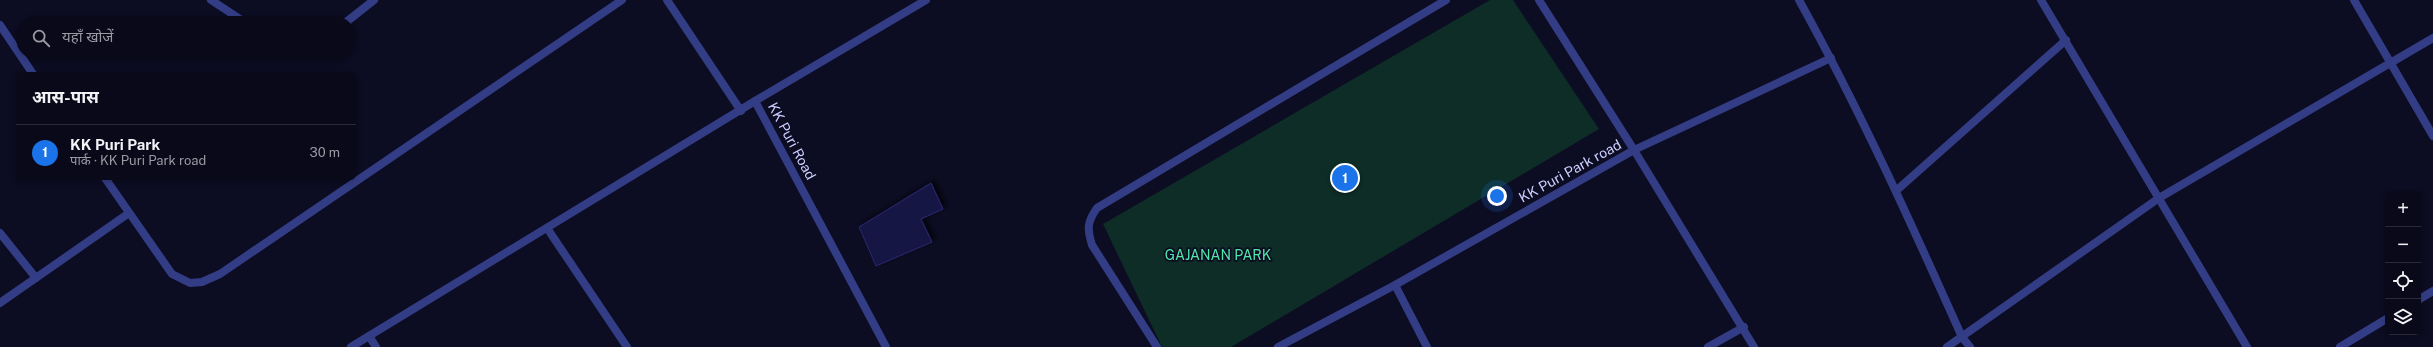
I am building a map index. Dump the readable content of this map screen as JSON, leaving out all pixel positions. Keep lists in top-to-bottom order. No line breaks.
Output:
{"streets":{"street":["KK Puri Road","KK Puri Park road"]},"parks":["GAJANAN PARK"],"page":{"search":"यहाँ खोजें","heading":"आस-पास","list":[{"mark":"1","name":"KK Puri Park","note":"पार्क · KK Puri Park road","value":"30 m"}],"pins":"1","map_buttons":["+","−"]}}
